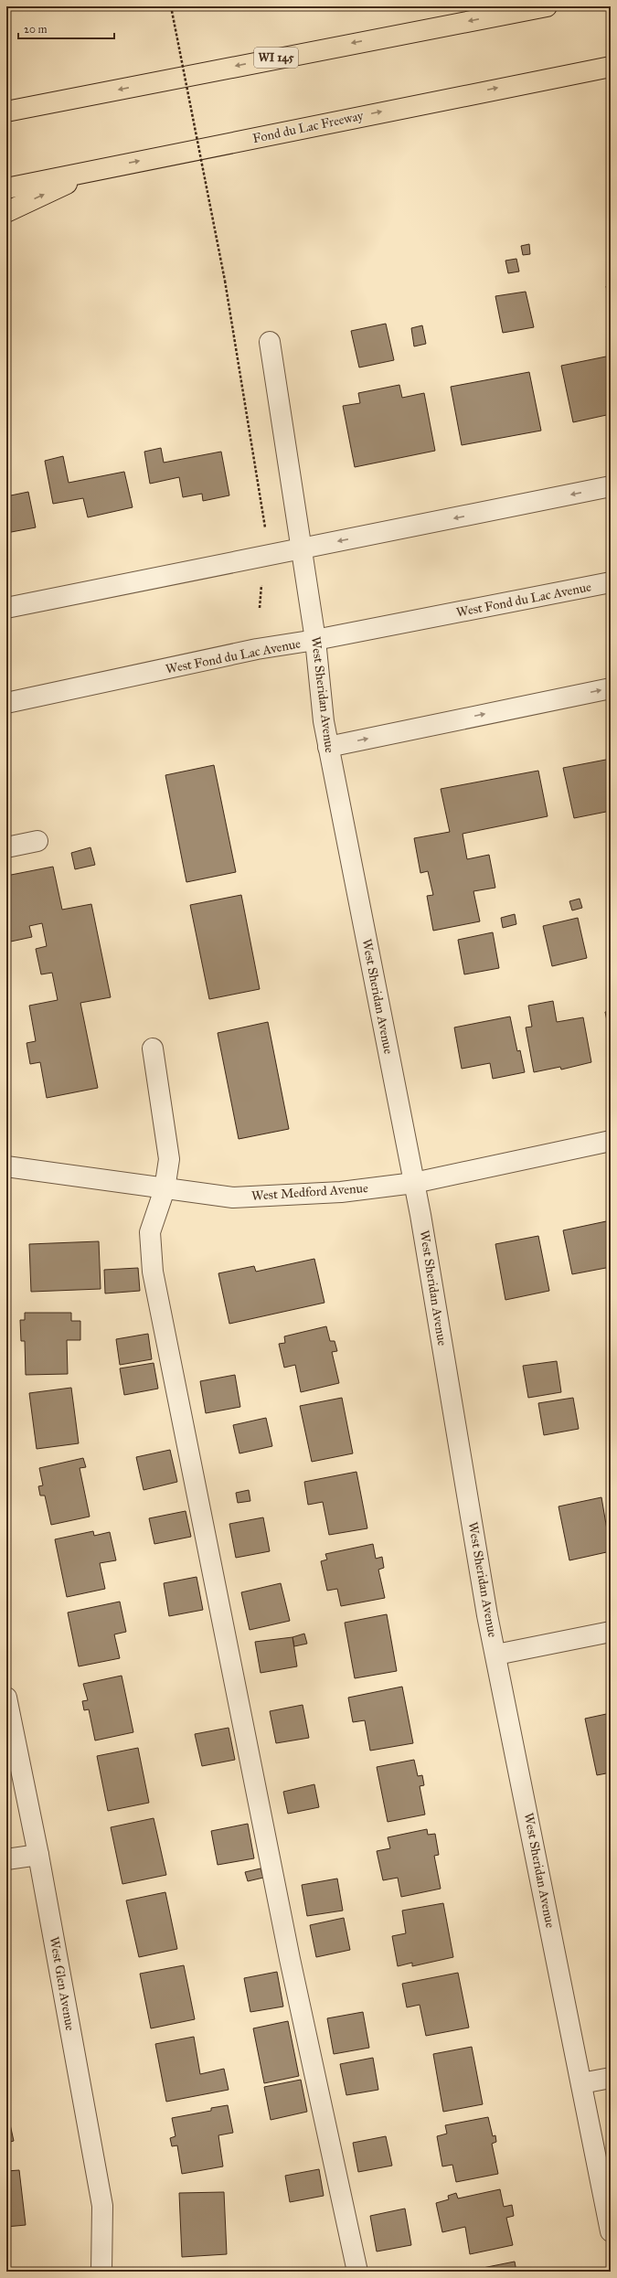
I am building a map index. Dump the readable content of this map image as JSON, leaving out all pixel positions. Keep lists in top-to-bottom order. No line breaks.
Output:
{"streets":{"highway":["WI 145","Fond du Lac Freeway"],"street":["West Fond du Lac Avenue","West Sheridan Avenue","West Medford Avenue","West Glen Avenue"]},"crossings":[["West Fond du Lac Avenue","West Sheridan Avenue"],["West Sheridan Avenue","West Medford Avenue"]],"scale_bar":"20 m"}
